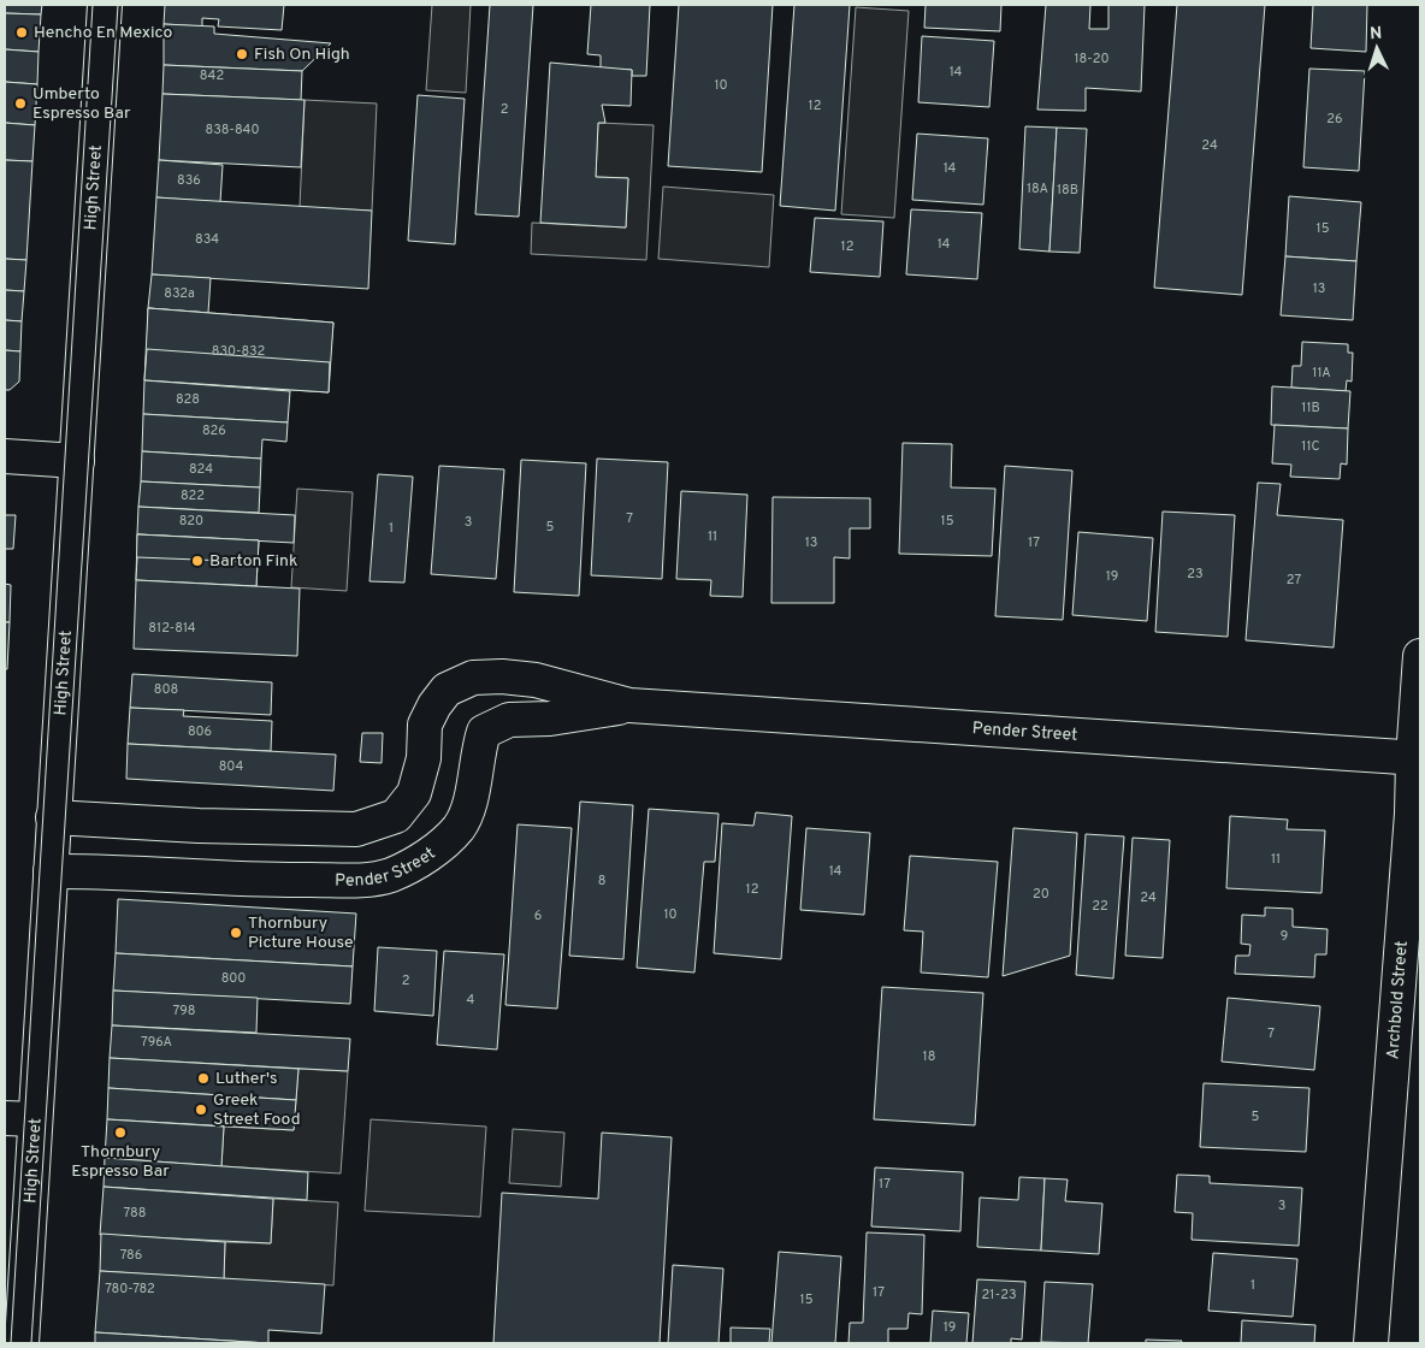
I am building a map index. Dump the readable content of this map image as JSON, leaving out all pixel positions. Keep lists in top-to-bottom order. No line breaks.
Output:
{"streets":{"street":["High Street","Pender Street","Archbold Street"]},"crossings":[["High Street","Pender Street"],["Pender Street","Archbold Street"]],"places":["Hencho En Mexico","Fish On High","Umberto Espresso Bar","Barton Fink","Thornbury Picture House","Luther's","Greek Street Food","Thornbury Espresso Bar"],"house_numbers":["18-20","14","842","10","12","2","26","838-840","24","14","836","18A","18B","15","834","14","12","13","832a","830-832","11A","828","11B","826","11C","824","822","7","820","15","3","5","1","11","13","17","23","19","27","812-814","808","806","804","11","14","8","12","20","24","22","10","6","9","800","2","4","798","7","796A","18","5","17","3","788","786","1","780-782","17","21-23","15","19"],"north":"top"}
